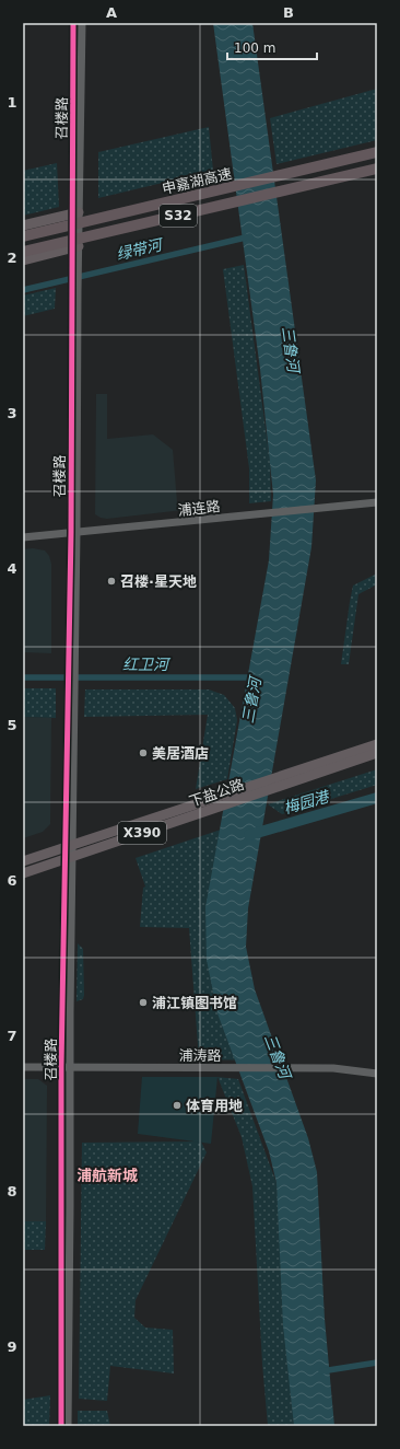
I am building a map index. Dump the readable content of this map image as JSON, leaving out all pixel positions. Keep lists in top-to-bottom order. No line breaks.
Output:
{"streets":{"highway":["申嘉湖高速","S32"],"main road":["下盐公路","X390"],"street":["召楼路","浦连路","浦涛路"]},"crossings":[["召楼路","浦连路"],["召楼路","下盐公路"],["召楼路","浦涛路"]],"districts":["浦航新城"],"water":["绿带河","三鲁河","红卫河","梅园港"],"places":["召楼·星天地","美居酒店","浦江镇图书馆","体育用地"],"scale_bar":"100 m","grid":{"columns":["A","B"],"rows":["1","2","3","4","5","6","7","8","9"]}}
